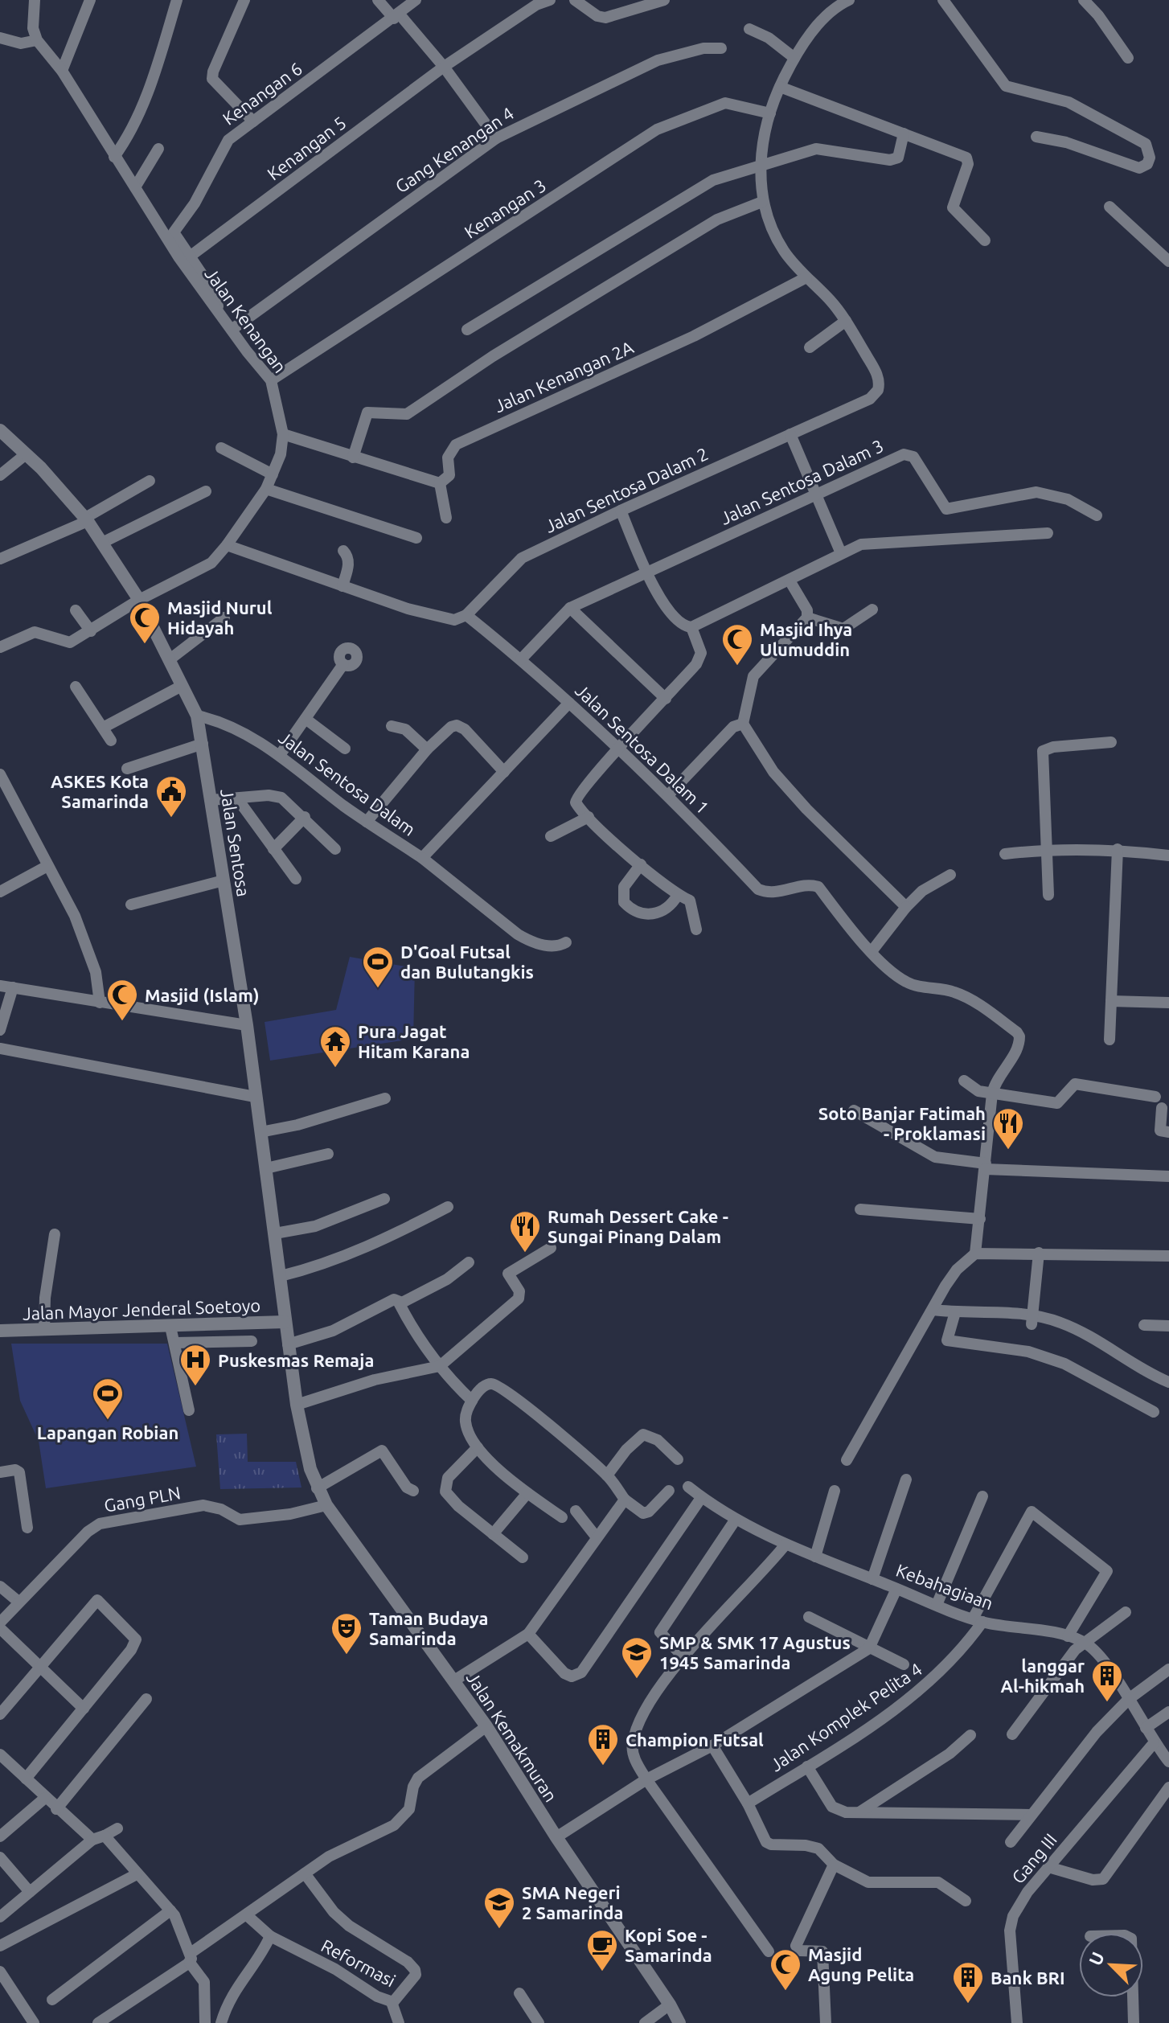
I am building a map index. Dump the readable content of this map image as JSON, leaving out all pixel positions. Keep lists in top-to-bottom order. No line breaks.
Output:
{"streets":{"street":["Kenangan 6","Kenangan 5","Gang Kenangan 4","Kenangan 3","Jalan Kenangan","Jalan Kenangan 2A","Jalan Sentosa Dalam 3","Jalan Sentosa Dalam 2","Jalan Sentosa Dalam 1","Jalan Sentosa Dalam","Jalan Sentosa","Jalan Mayor Jenderal Soetoyo","Gang PLN","Kebahagiaan","Jalan Komplek Pelita 4","Jalan Kemakmuran","Gang III","Reformasi"]},"crossings":[["Kenangan 6","Kenangan 5"],["Kenangan 6","Jalan Kenangan"],["Gang Kenangan 4","Jalan Kenangan"],["Kenangan 3","Jalan Kenangan"],["Jalan Kenangan","Jalan Sentosa"],["Jalan Sentosa Dalam 3","Jalan Sentosa Dalam 1"],["Jalan Sentosa Dalam 2","Jalan Sentosa Dalam 1"],["Jalan Sentosa Dalam 1","Jalan Sentosa Dalam"],["Jalan Sentosa Dalam","Jalan Sentosa"],["Jalan Sentosa","Jalan Mayor Jenderal Soetoyo"],["Jalan Sentosa","Jalan Kemakmuran"],["Jalan Mayor Jenderal Soetoyo","Jalan Kemakmuran"],["Gang PLN","Jalan Kemakmuran"],["Kebahagiaan","Jalan Komplek Pelita 4"]],"places":{"mosque":["Masjid Nurul Hidayah","Masjid Ihya Ulumuddin","Masjid (Islam)","Masjid Agung Pelita"],"public building":["ASKES Kota Samarinda"],"sports":["D'Goal Futsal dan Bulutangkis","Lapangan Robian"],"temple":["Pura Jagat Hitam Karana"],"restaurant":["Soto Banjar Fatimah - Proklamasi","Rumah Dessert Cake - Sungai Pinang Dalam"],"hospital":["Puskesmas Remaja"],"theatre":["Taman Budaya Samarinda"],"school or university":["SMP & SMK 17 Agustus 1945 Samarinda","SMA Negeri 2 Samarinda"],"building":["langgar Al-hikmah","Champion Futsal","Bank BRI"],"cafe":["Kopi Soe - Samarinda"]},"north":"top left"}
